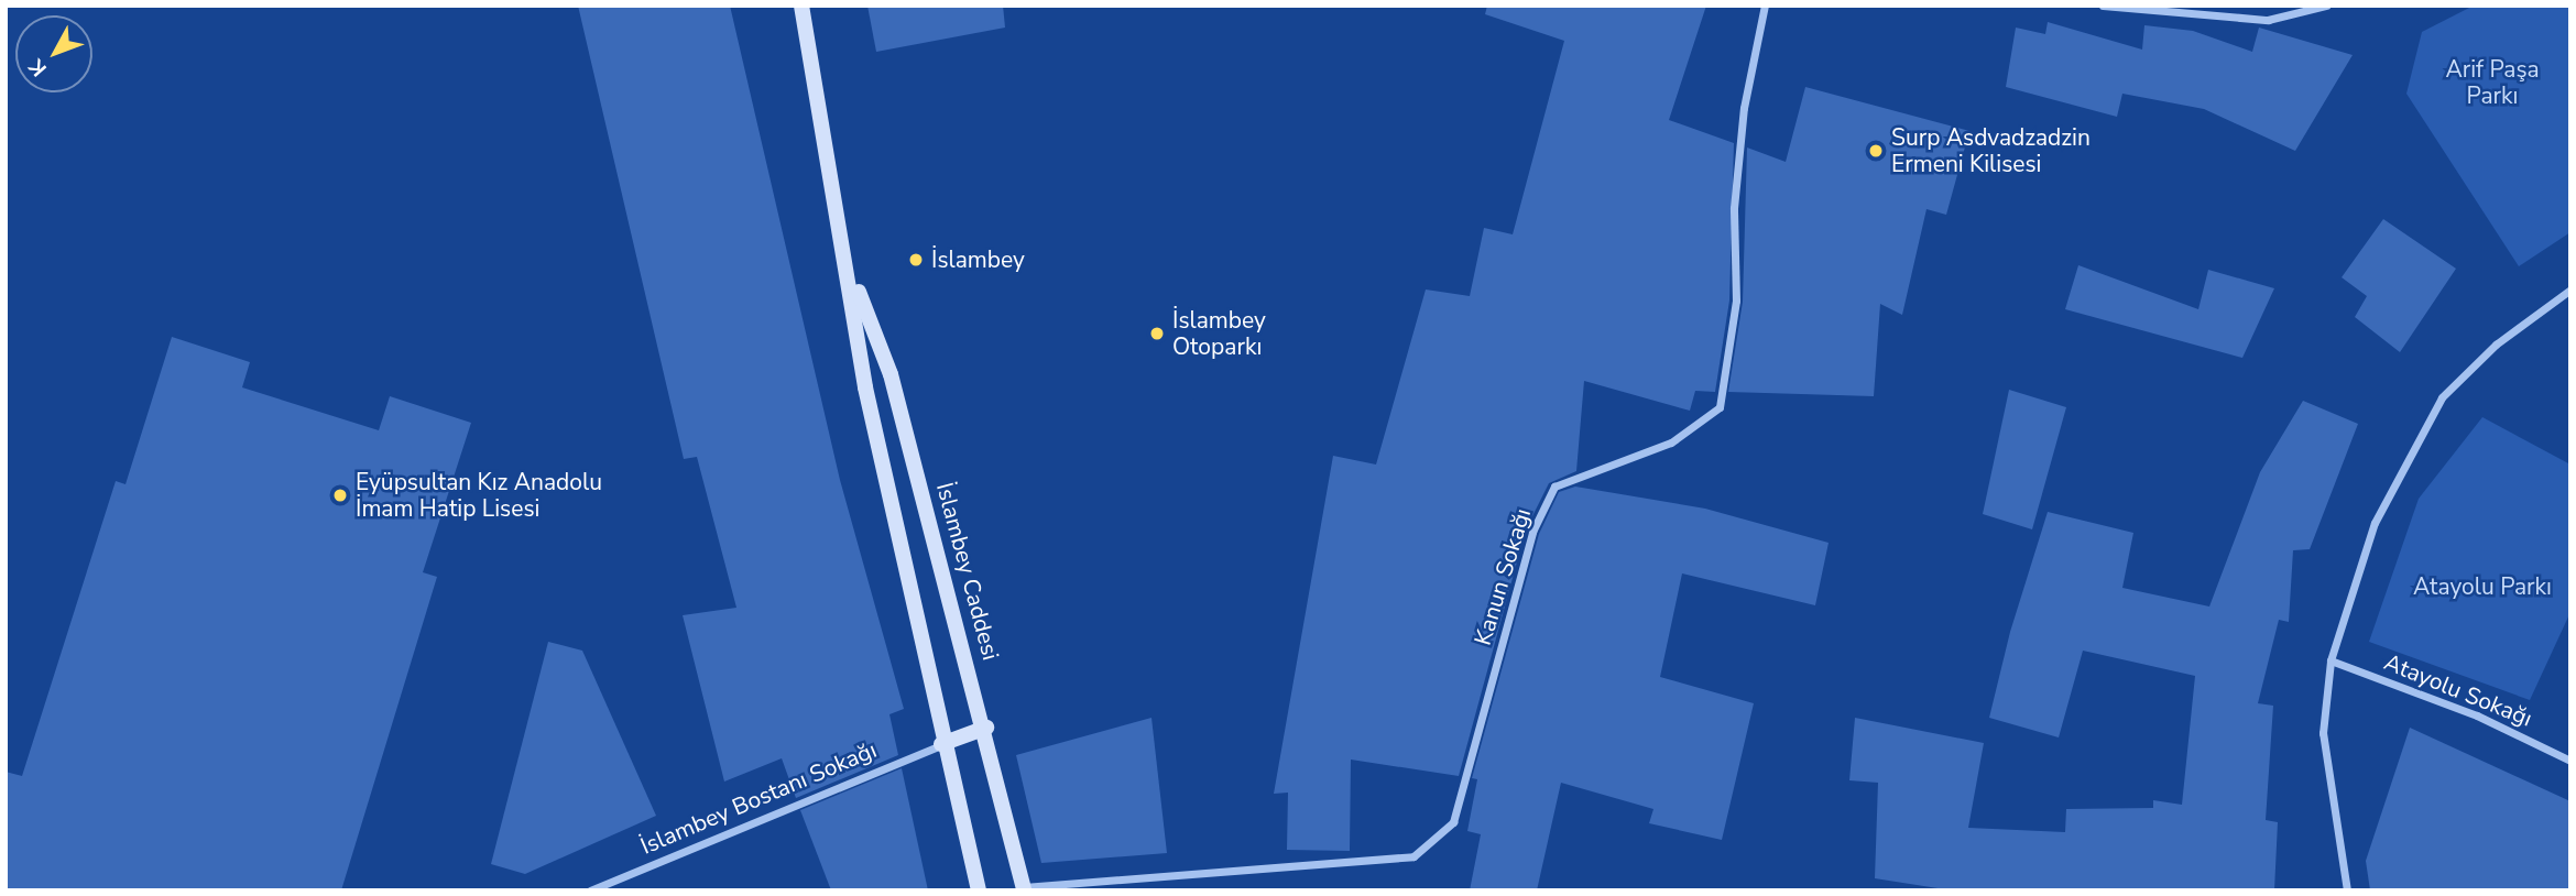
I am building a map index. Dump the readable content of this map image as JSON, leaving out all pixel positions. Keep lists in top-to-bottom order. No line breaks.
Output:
{"streets":{"main road":["İslambey Caddesi"],"street":["Kanun Sokağı","Atayolu Sokağı","İslambey Bostanı Sokağı"]},"crossings":[["İslambey Caddesi","Kanun Sokağı"],["İslambey Caddesi","İslambey Bostanı Sokağı"]],"parks":["Arif Paşa Parkı","Atayolu Parkı"],"places":["Surp Asdvadzadzin Ermeni Kilisesi","İslambey","İslambey Otoparkı","Eyüpsultan Kız Anadolu İmam Hatip Lisesi"],"north":"bottom left"}
